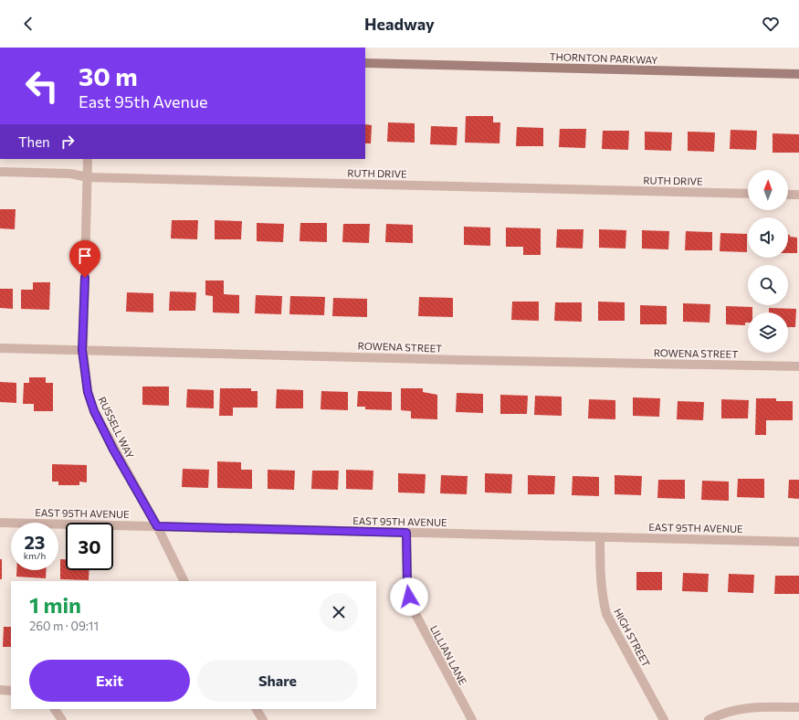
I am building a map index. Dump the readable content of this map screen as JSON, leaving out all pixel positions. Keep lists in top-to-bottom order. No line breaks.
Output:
{"streets":{"main road":["THORNTON PARKWAY"],"street":["RUTH DRIVE","ROWENA STREET","RUSSELL WAY","EAST 95TH AVENUE","HIGH STREET","LILLIAN LANE"]},"crossings":[["RUTH DRIVE","RUSSELL WAY"],["ROWENA STREET","RUSSELL WAY"],["RUSSELL WAY","EAST 95TH AVENUE"],["EAST 95TH AVENUE","HIGH STREET"],["EAST 95TH AVENUE","LILLIAN LANE"]],"north":"top","page":{"header":"Headway","turn":["30 m","East 95th Avenue"],"then":"Then","speed":"23 km/h","limit":"30","heading":["1 min","260 m · 09:11"],"buttons":["Exit","Share"]}}
